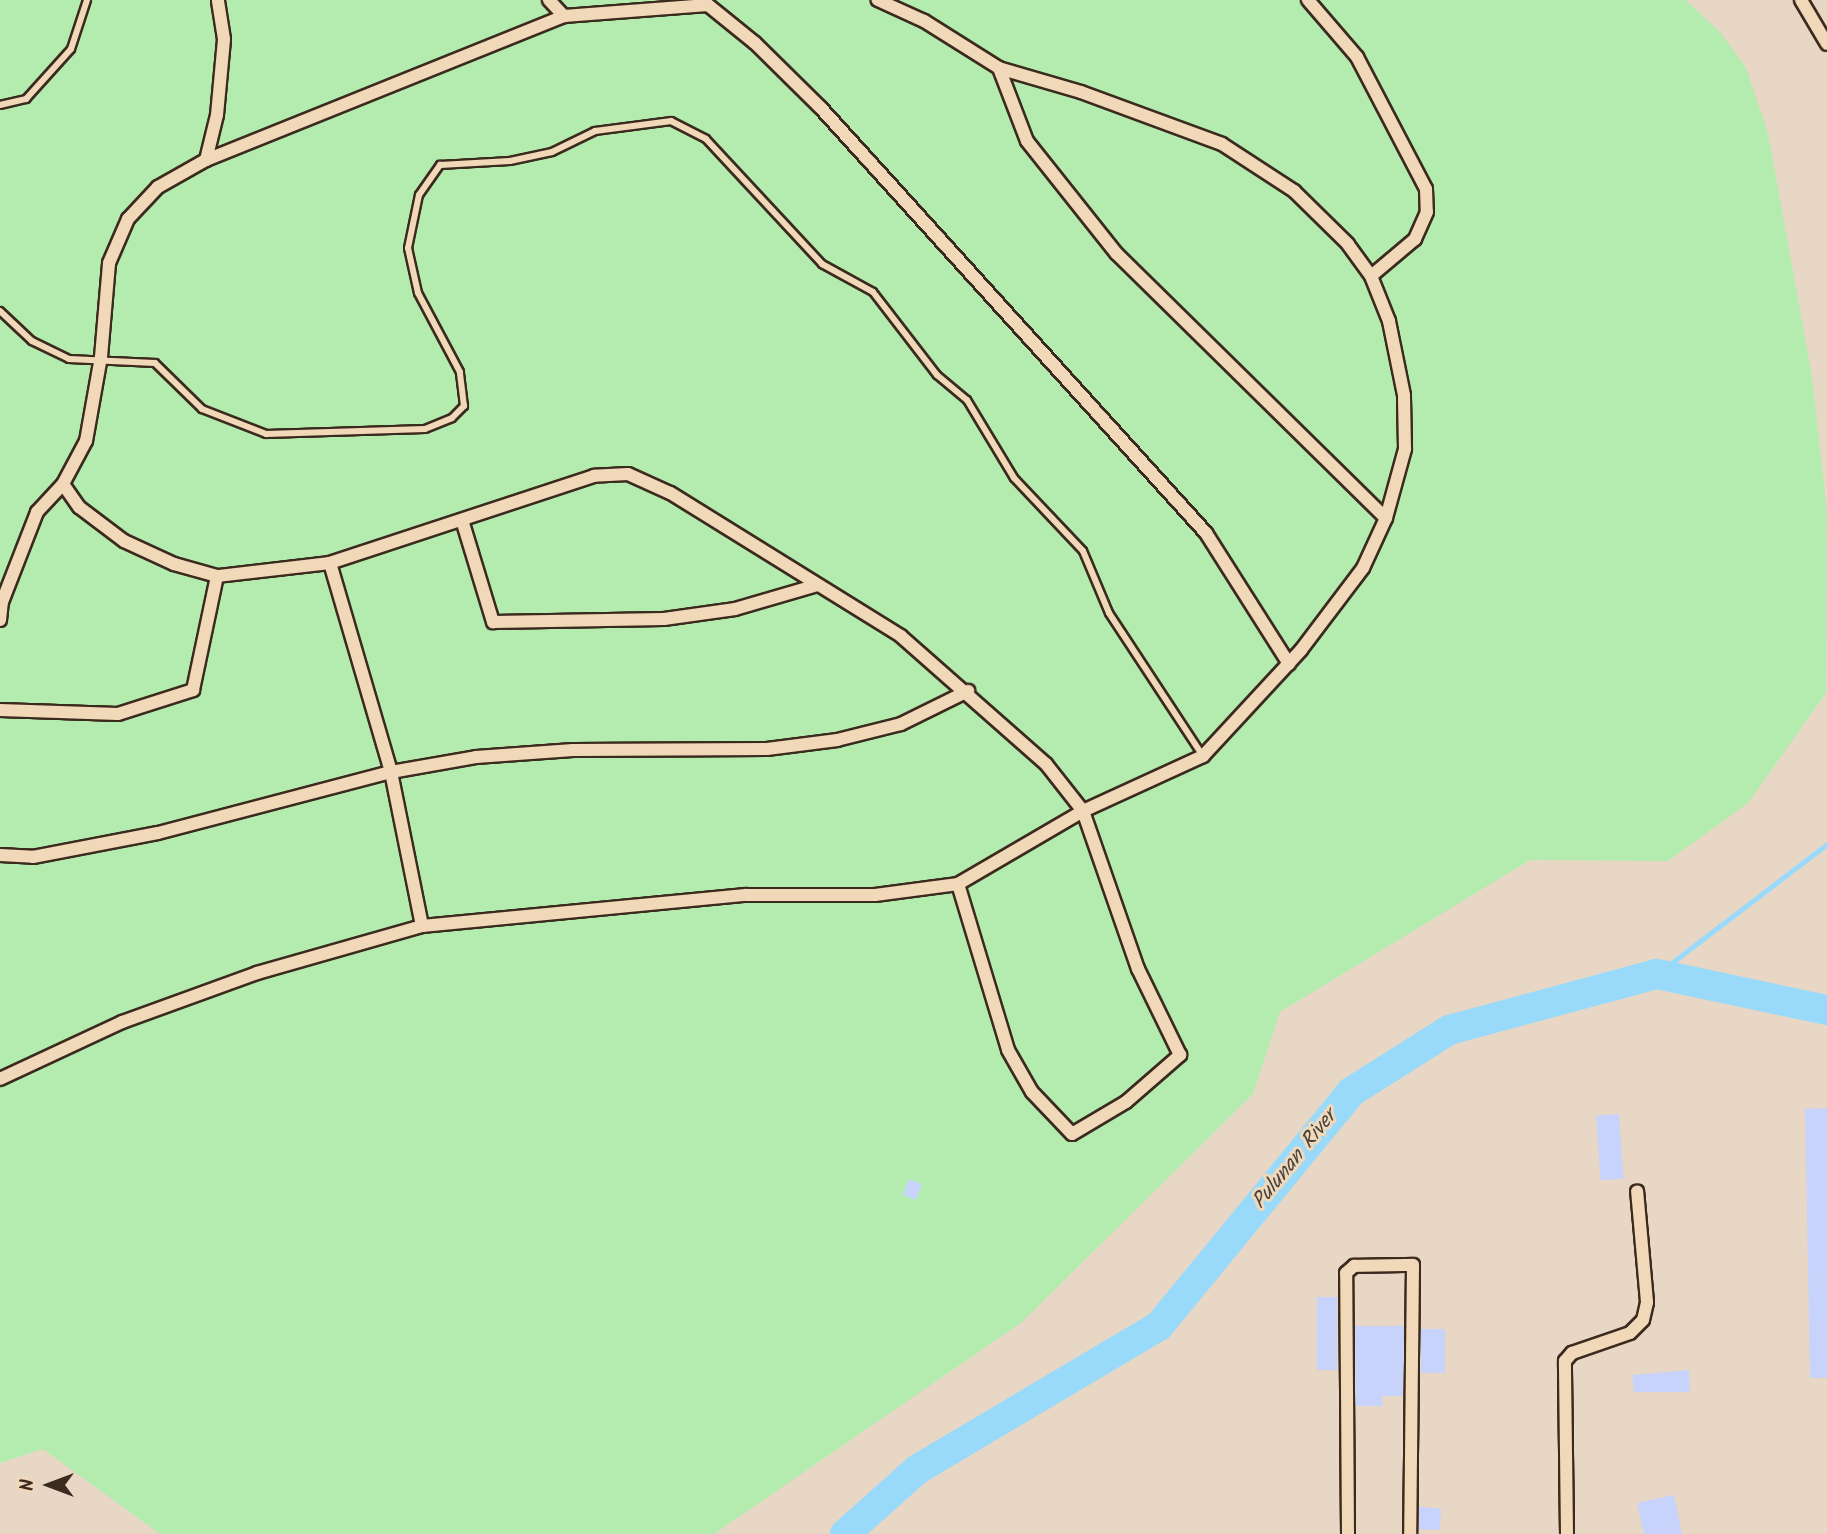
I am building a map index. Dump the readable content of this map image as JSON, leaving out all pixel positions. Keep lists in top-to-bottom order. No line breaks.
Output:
{"water":["Pulunan River"],"north":"left"}
